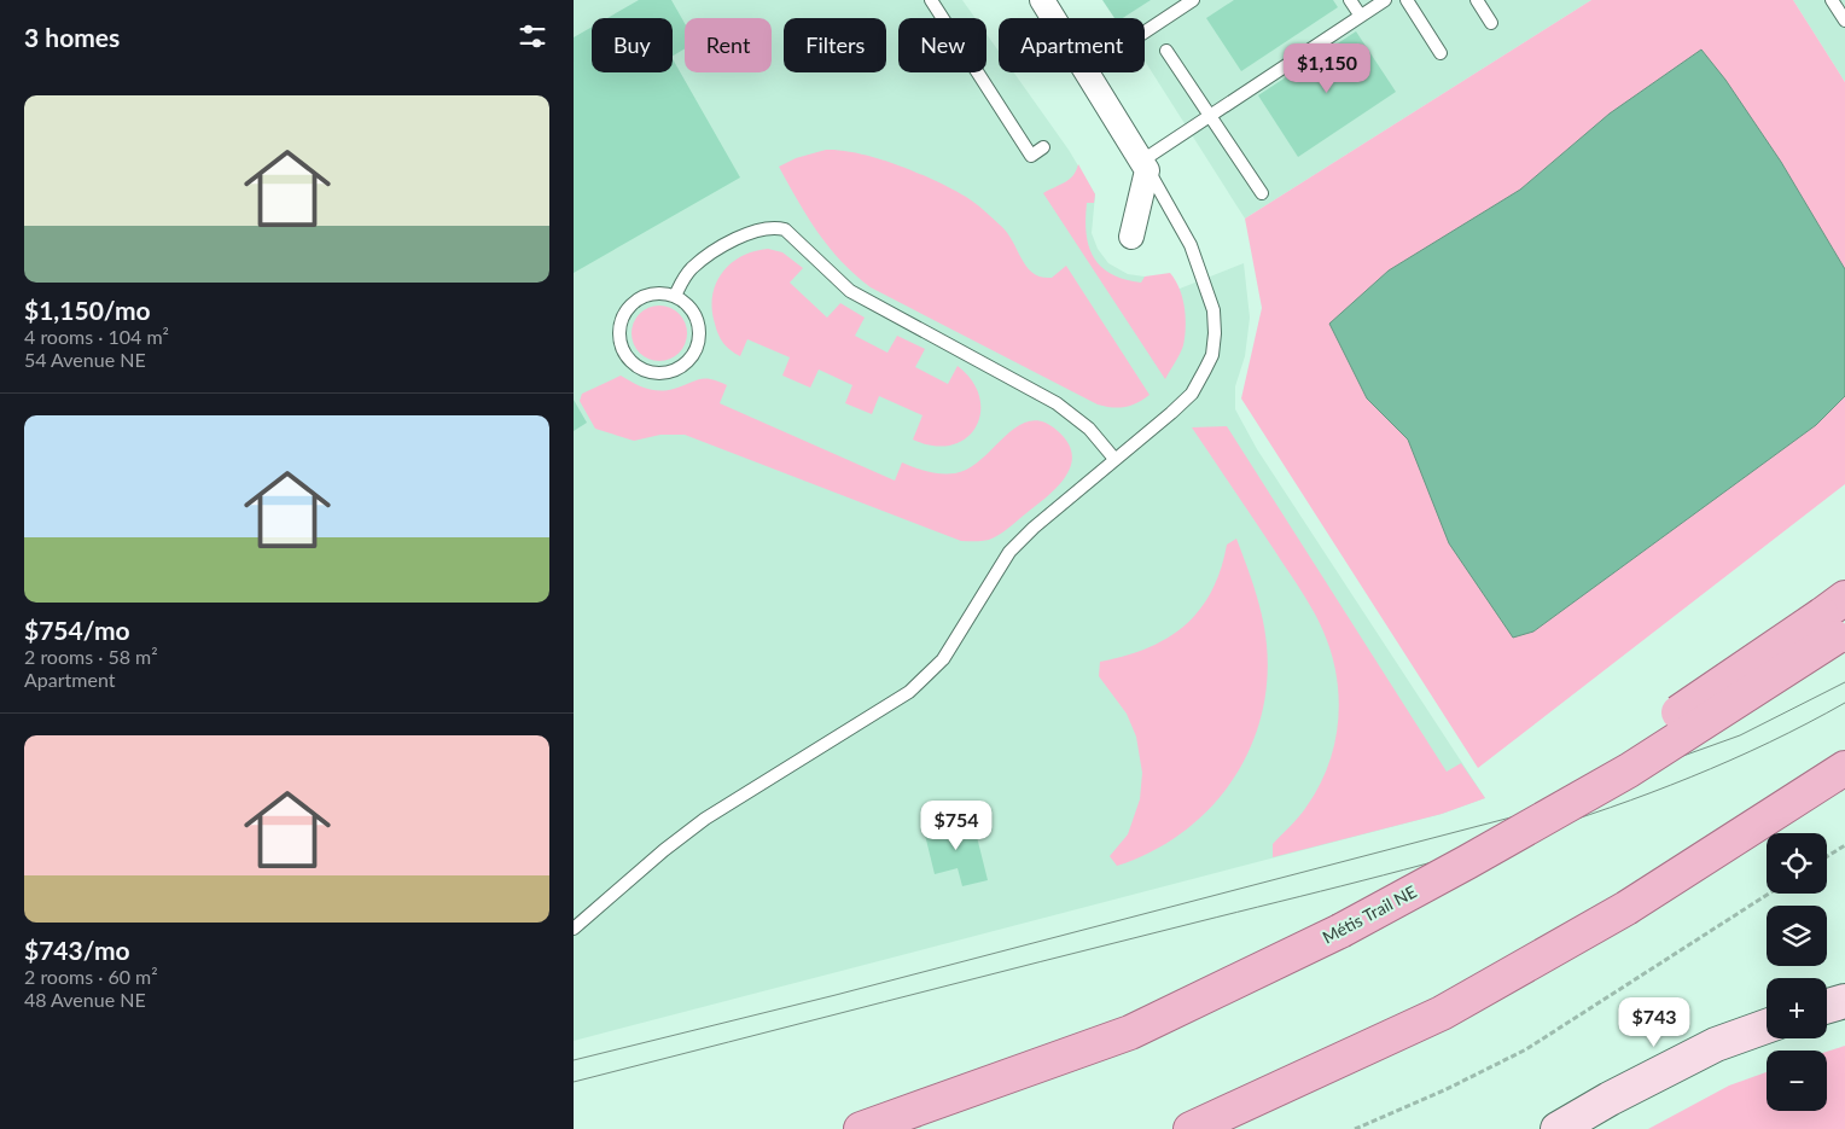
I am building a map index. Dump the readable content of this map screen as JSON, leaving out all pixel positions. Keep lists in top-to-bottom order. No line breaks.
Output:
{"streets":{"main road":["Métis Trail NE"]},"page":{"heading":"3 homes","chip":["Buy","Rent","Filters","New","Apartment"],"price":["$1,150","$754","$743"],"list":[{"name":"$1,150/mo","note":"4 rooms · 104 m² · 54 Avenue NE"},{"name":"$754/mo","note":"2 rooms · 58 m² · Apartment"},{"name":"$743/mo","note":"2 rooms · 60 m² · 48 Avenue NE"}],"map_buttons":["+","−"]}}
